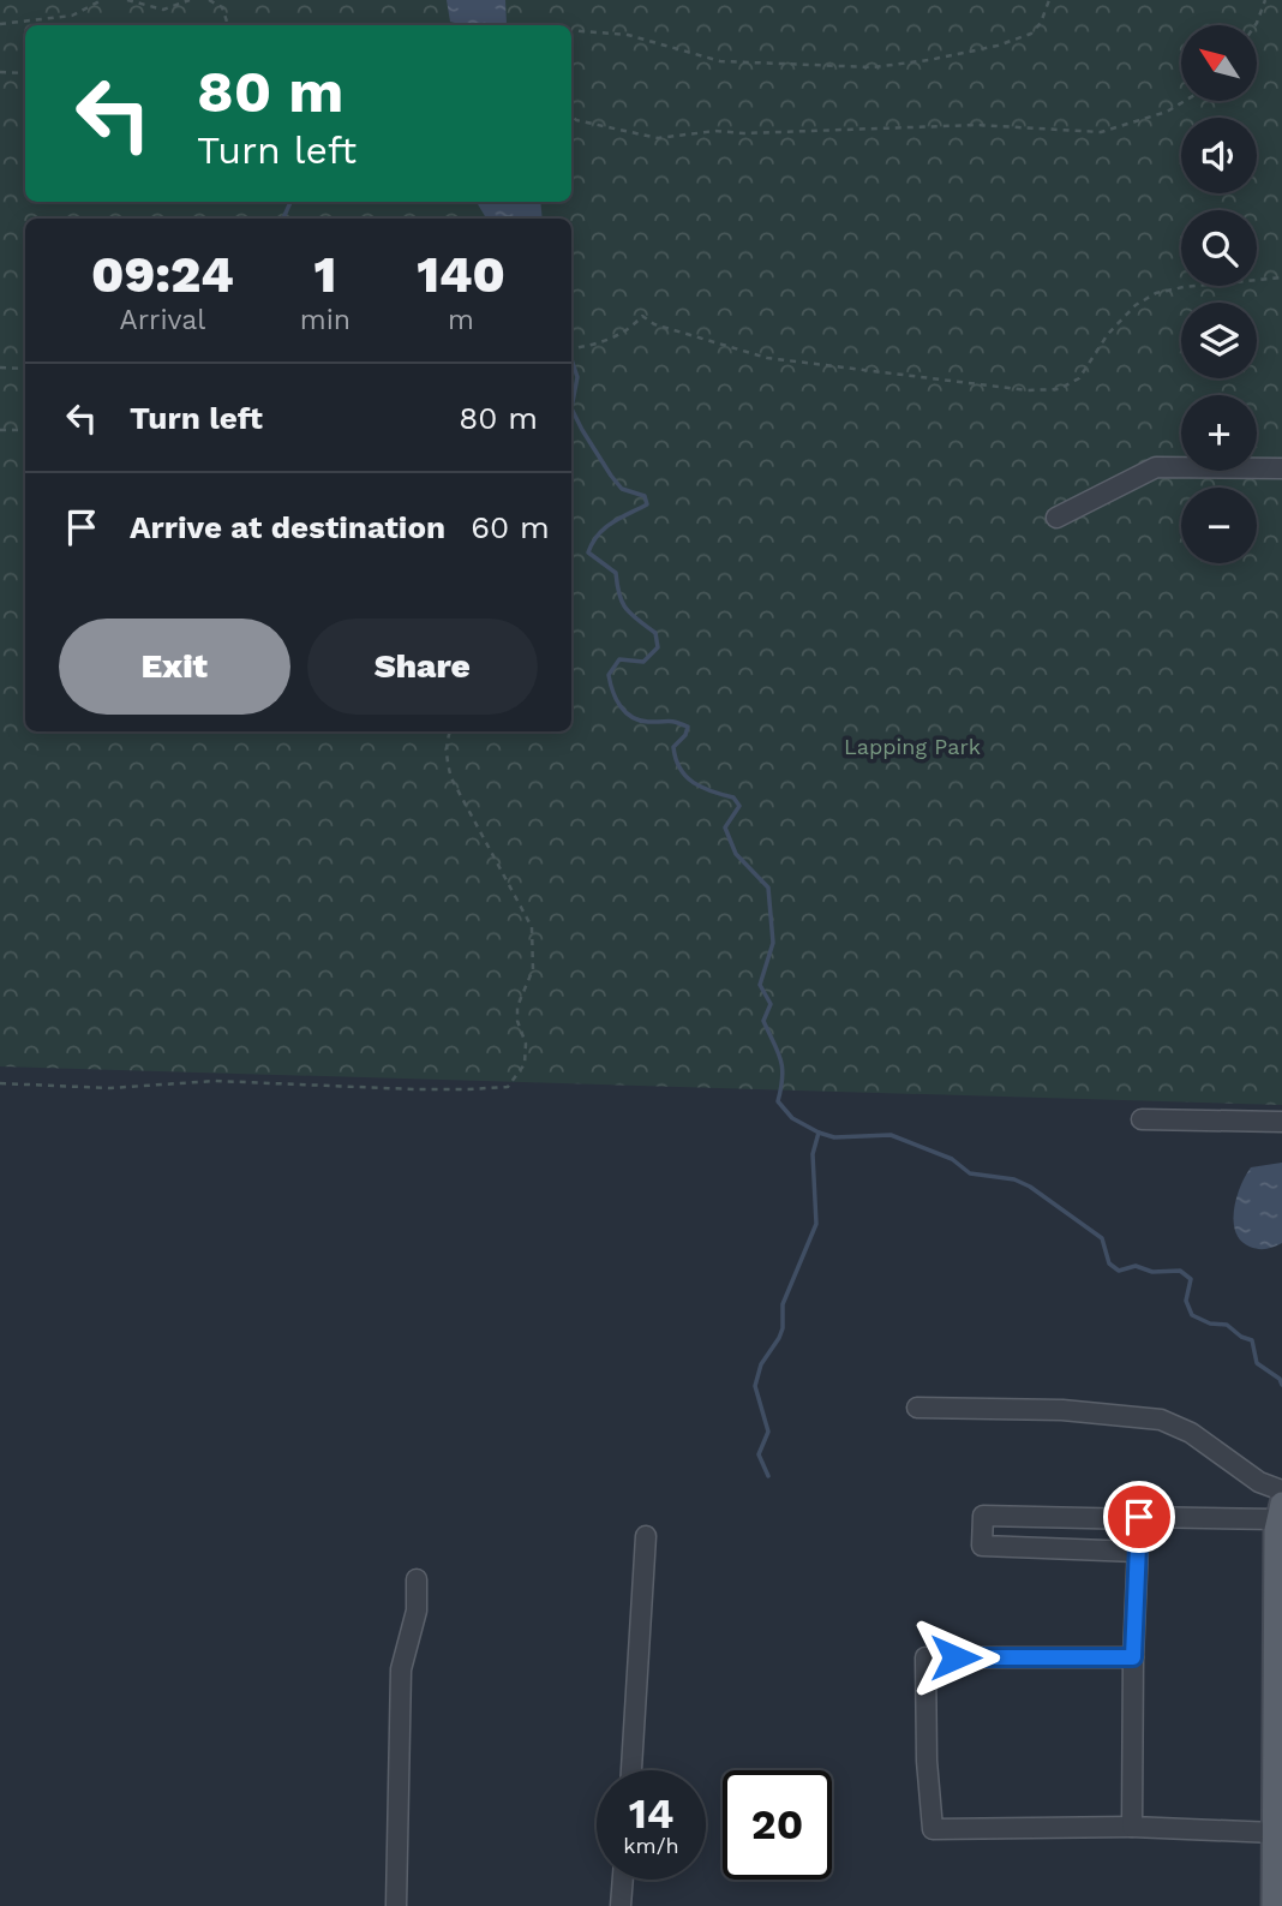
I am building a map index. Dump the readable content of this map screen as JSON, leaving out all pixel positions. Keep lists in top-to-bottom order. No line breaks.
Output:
{"parks":["Lapping Park"],"north":"top left","page":{"map_buttons":["+","−"],"turn":["80 m","Turn left"],"eta":["09:24","Arrival","1","min","140","m"],"list":[{"name":"Turn left","value":"80 m"},{"name":"Arrive at destination","value":"60 m"}],"buttons":["Exit","Share"],"speed":"14 km/h","limit":"20"}}
